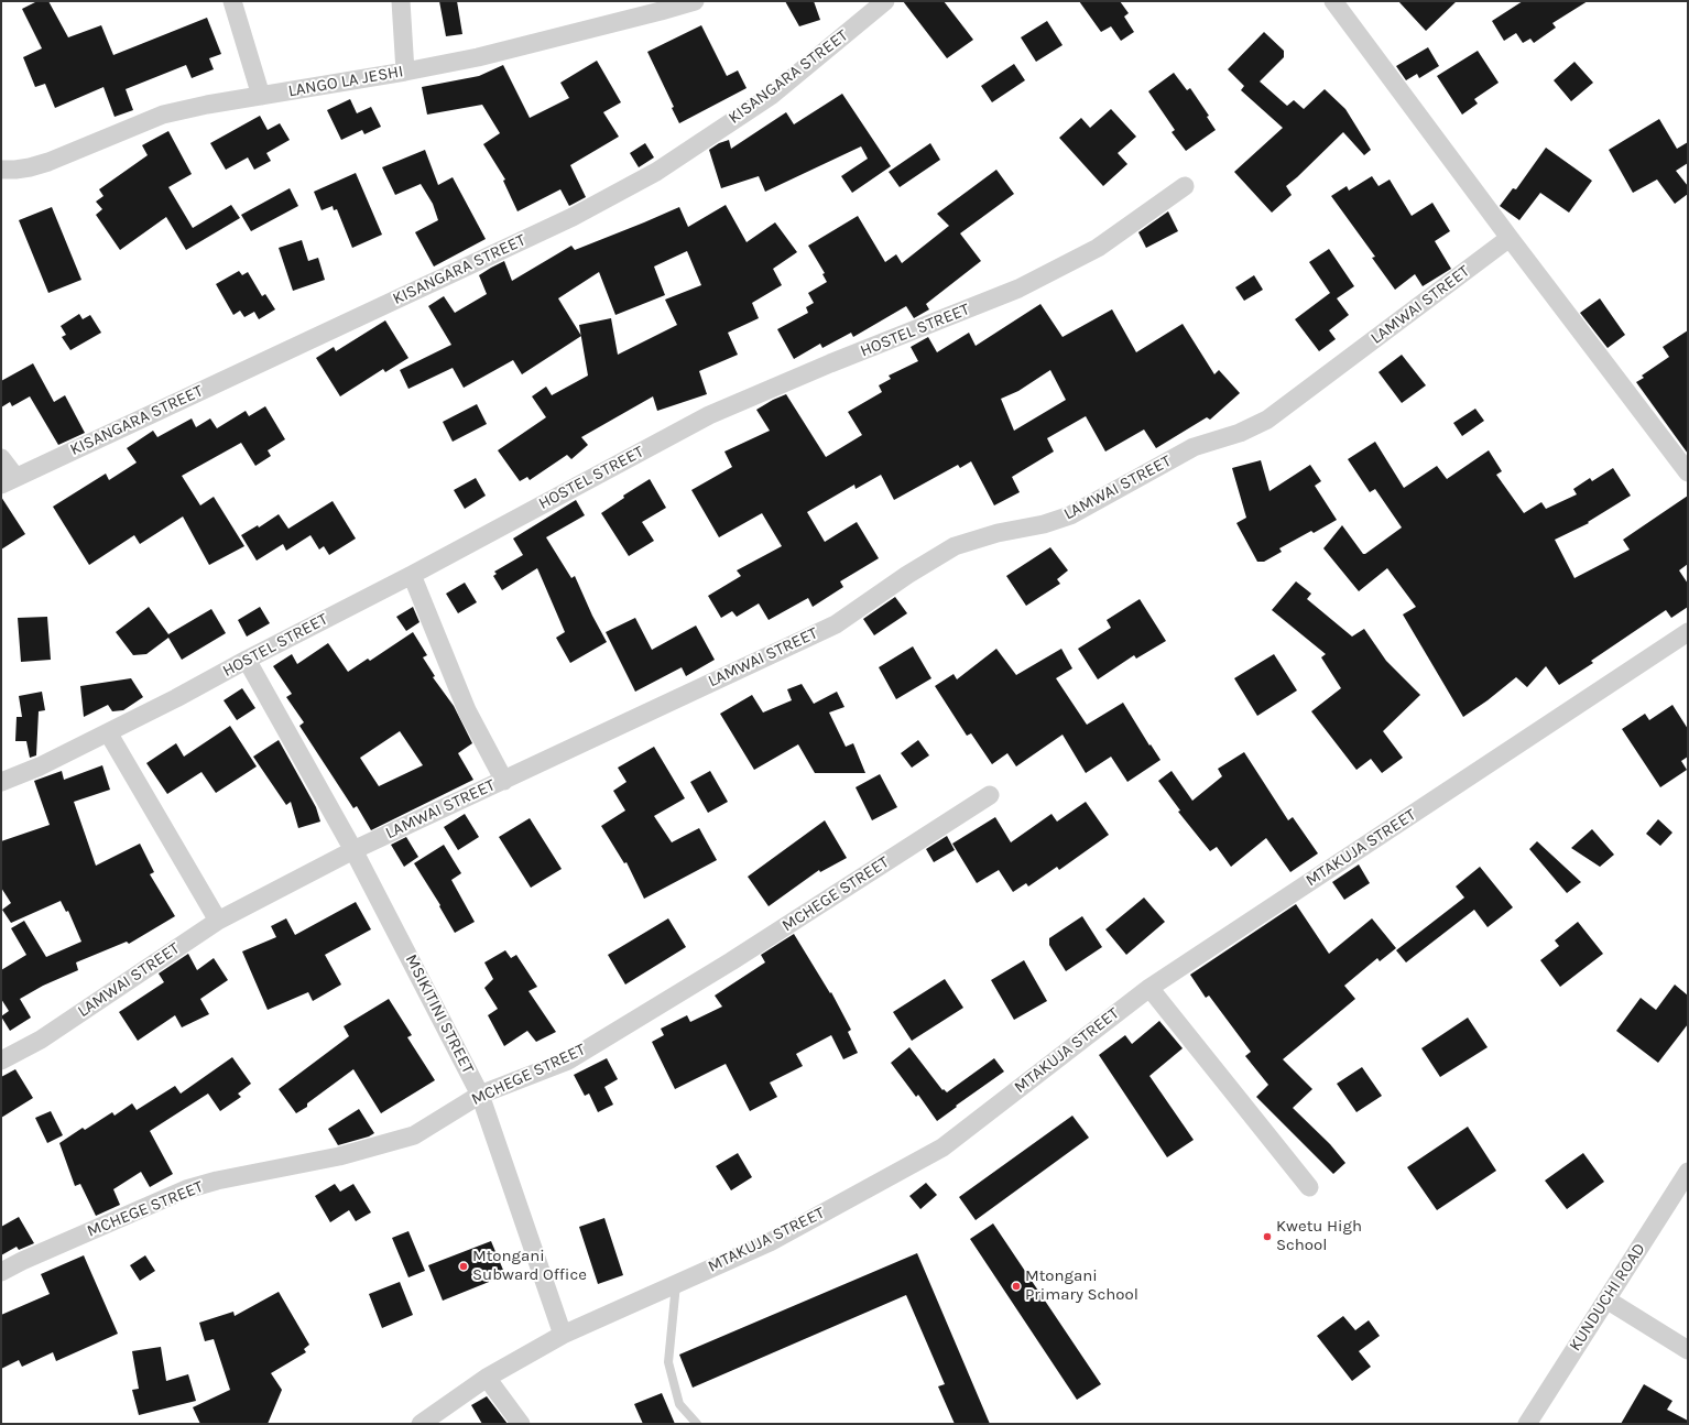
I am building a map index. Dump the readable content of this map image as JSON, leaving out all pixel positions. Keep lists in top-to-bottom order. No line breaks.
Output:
{"streets":{"street":["KISANGARA STREET","LANGO LA JESHI","LAMWAI STREET","HOSTEL STREET","MTAKUJA STREET","MCHEGE STREET","MSIKITINI STREET","KUNDUCHI ROAD"]},"crossings":[["LAMWAI STREET","MSIKITINI STREET"],["HOSTEL STREET","MSIKITINI STREET"],["MTAKUJA STREET","MSIKITINI STREET"],["MCHEGE STREET","MSIKITINI STREET"]],"places":["Kwetu High School","Mtongani Subward Office","Mtongani Primary School"]}
